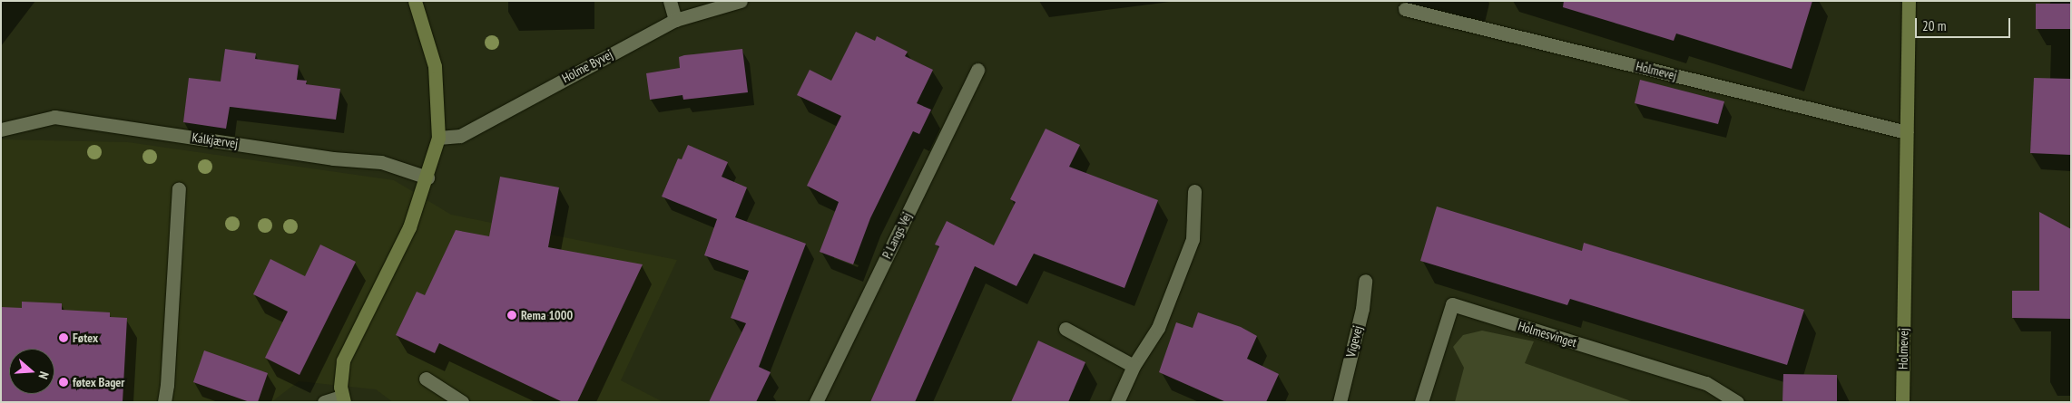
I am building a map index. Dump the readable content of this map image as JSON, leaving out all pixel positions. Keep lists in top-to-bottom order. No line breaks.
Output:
{"streets":{"street":["Holme Byvej","Holmevej","Kalkjærvej","P. Langs Vej","Holmesvinget","Vigevej"]},"places":["Rema 1000","Føtex","føtex Bager"],"scale_bar":"20 m","north":"right"}
